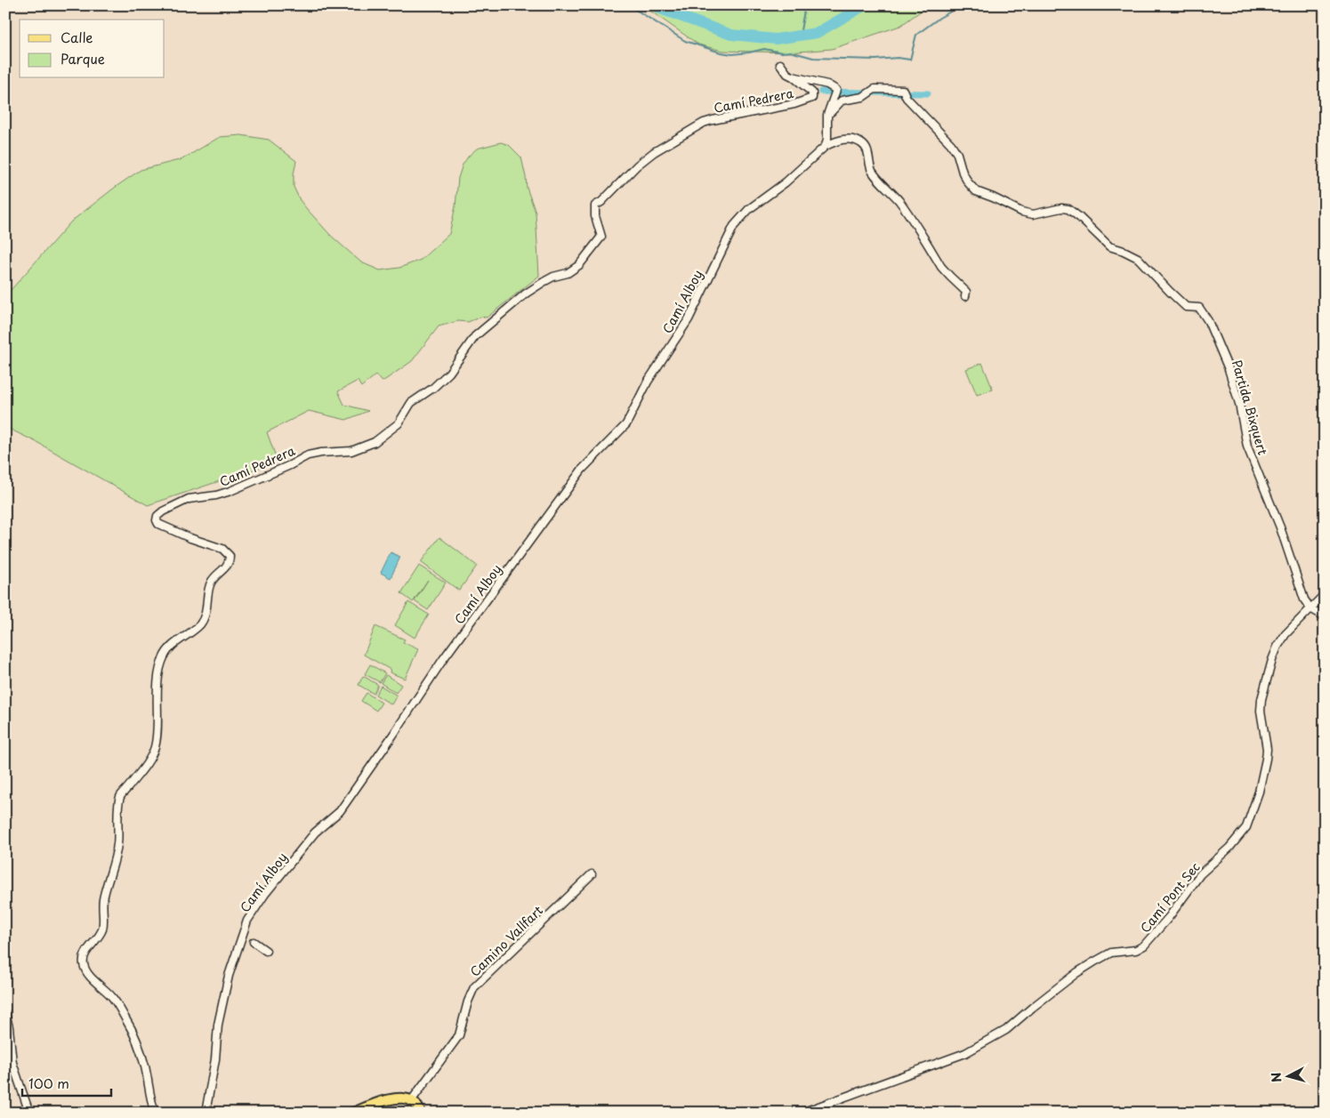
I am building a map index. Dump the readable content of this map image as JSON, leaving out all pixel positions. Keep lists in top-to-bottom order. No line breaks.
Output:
{"streets":{"street":["Camí Pedrera","Camí Alboy","Partida Bixquert","Camí Pont Sec","Camino Vallfart"]},"crossings":[["Partida Bixquert","Camí Pont Sec"]],"legend":["Calle","Parque"],"scale_bar":"100 m","north":"left"}
